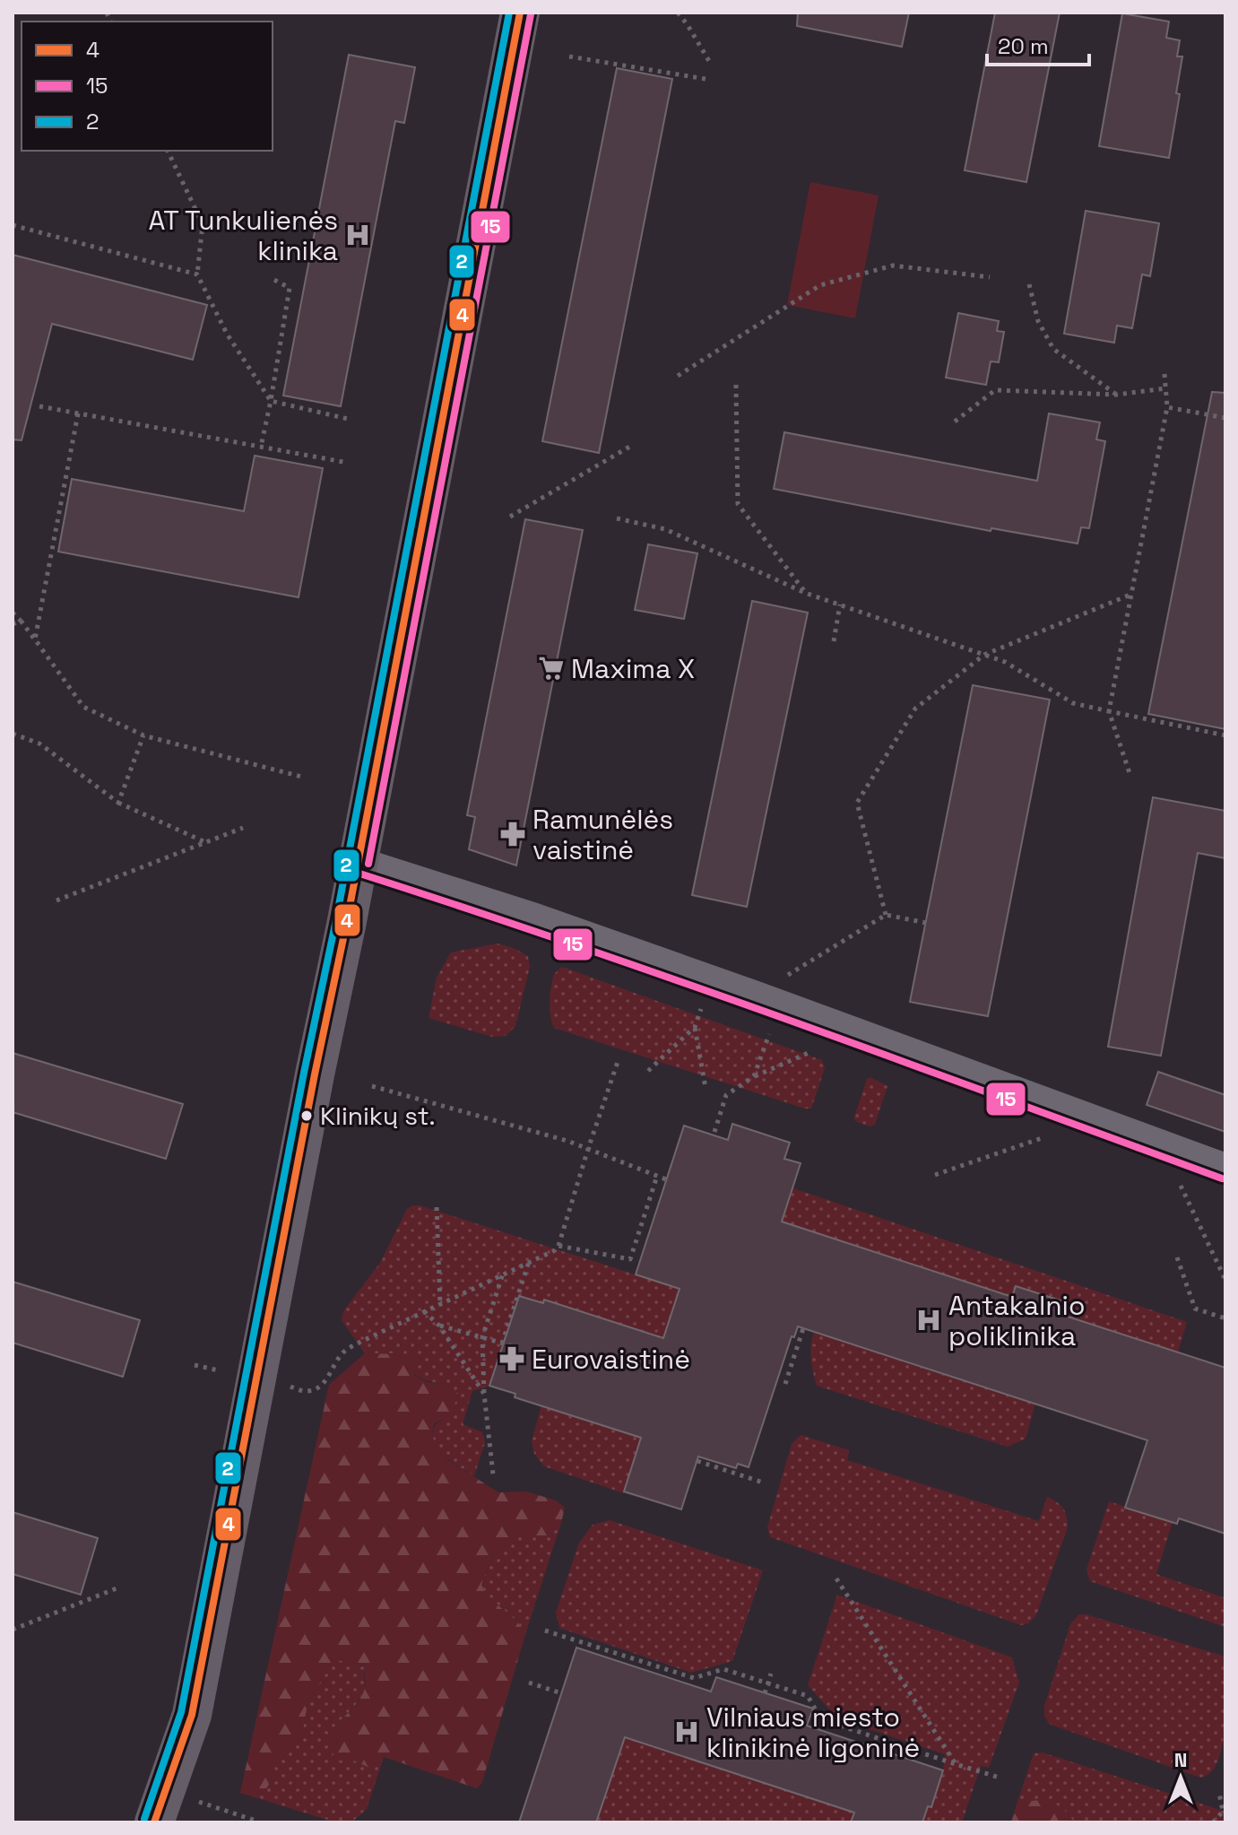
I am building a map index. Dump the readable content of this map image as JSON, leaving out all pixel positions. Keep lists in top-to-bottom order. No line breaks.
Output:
{"places":{"hospital":["AT Tunkulienės klinika","Antakalnio poliklinika","Vilniaus miesto klinikinė ligoninė"],"supermarket":["Maxima X"],"pharmacy":["Ramunėlės vaistinė","Eurovaistinė"],"other":["Klinikų st."]},"lines":["transit line 4","transit line 2","transit line 15"],"legend":["4","15","2"],"scale_bar":"20 m","north":"top"}
